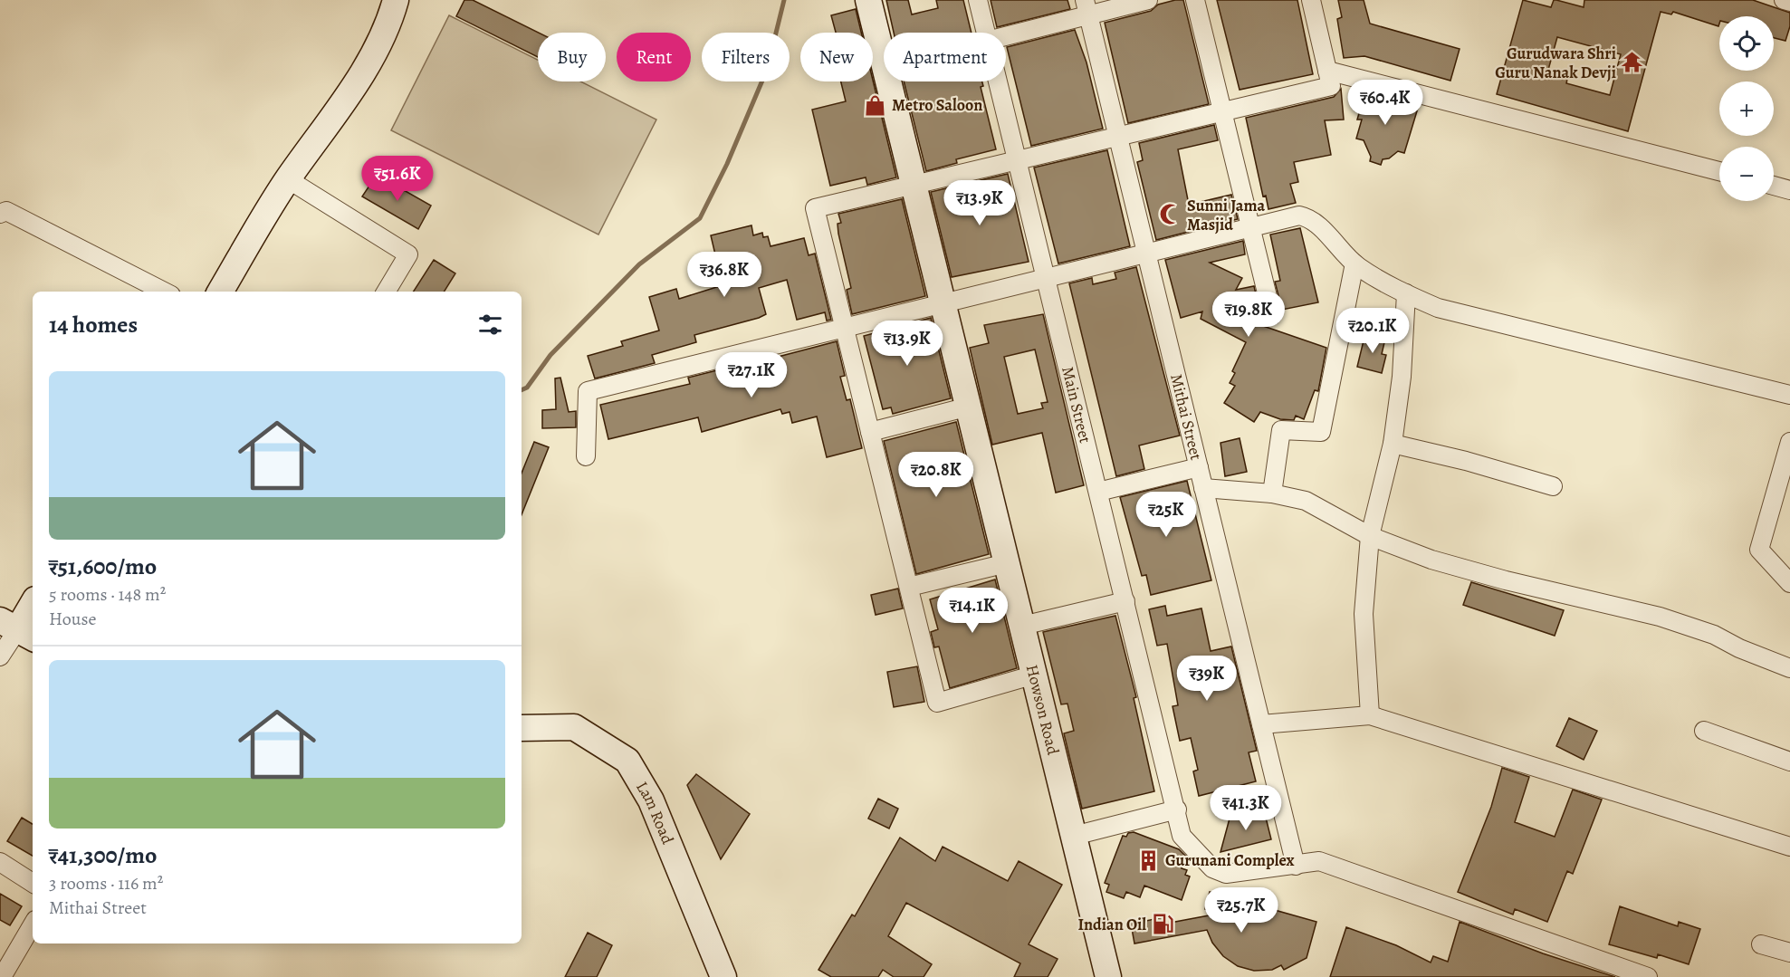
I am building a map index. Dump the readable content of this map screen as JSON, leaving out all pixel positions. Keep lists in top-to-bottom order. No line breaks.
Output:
{"streets":{"street":["Main Street","Mithai Street","Howson Road","Lam Road"]},"crossings":[["Main Street","Mithai Street"]],"places":{"temple":["Gurudwara Shri Guru Nanak Devji"],"shop":["Metro Saloon"],"mosque":["Sunni Jama Masjid"],"building":["Gurunani Complex"],"fuel station":["Indian Oil"]},"page":{"map_buttons":["+","−"],"chip":["Buy","Rent","Filters","New","Apartment"],"price":["₹60.4K","₹51.6K","₹13.9K","₹36.8K","₹19.8K","₹20.1K","₹13.9K","₹27.1K","₹20.8K","₹25K","₹14.1K","₹39K","₹41.3K","₹25.7K"],"heading":"14 homes","list":[{"name":"₹51,600/mo","note":"5 rooms · 148 m² · House"},{"name":"₹41,300/mo","note":"3 rooms · 116 m² · Mithai Street"}]}}
